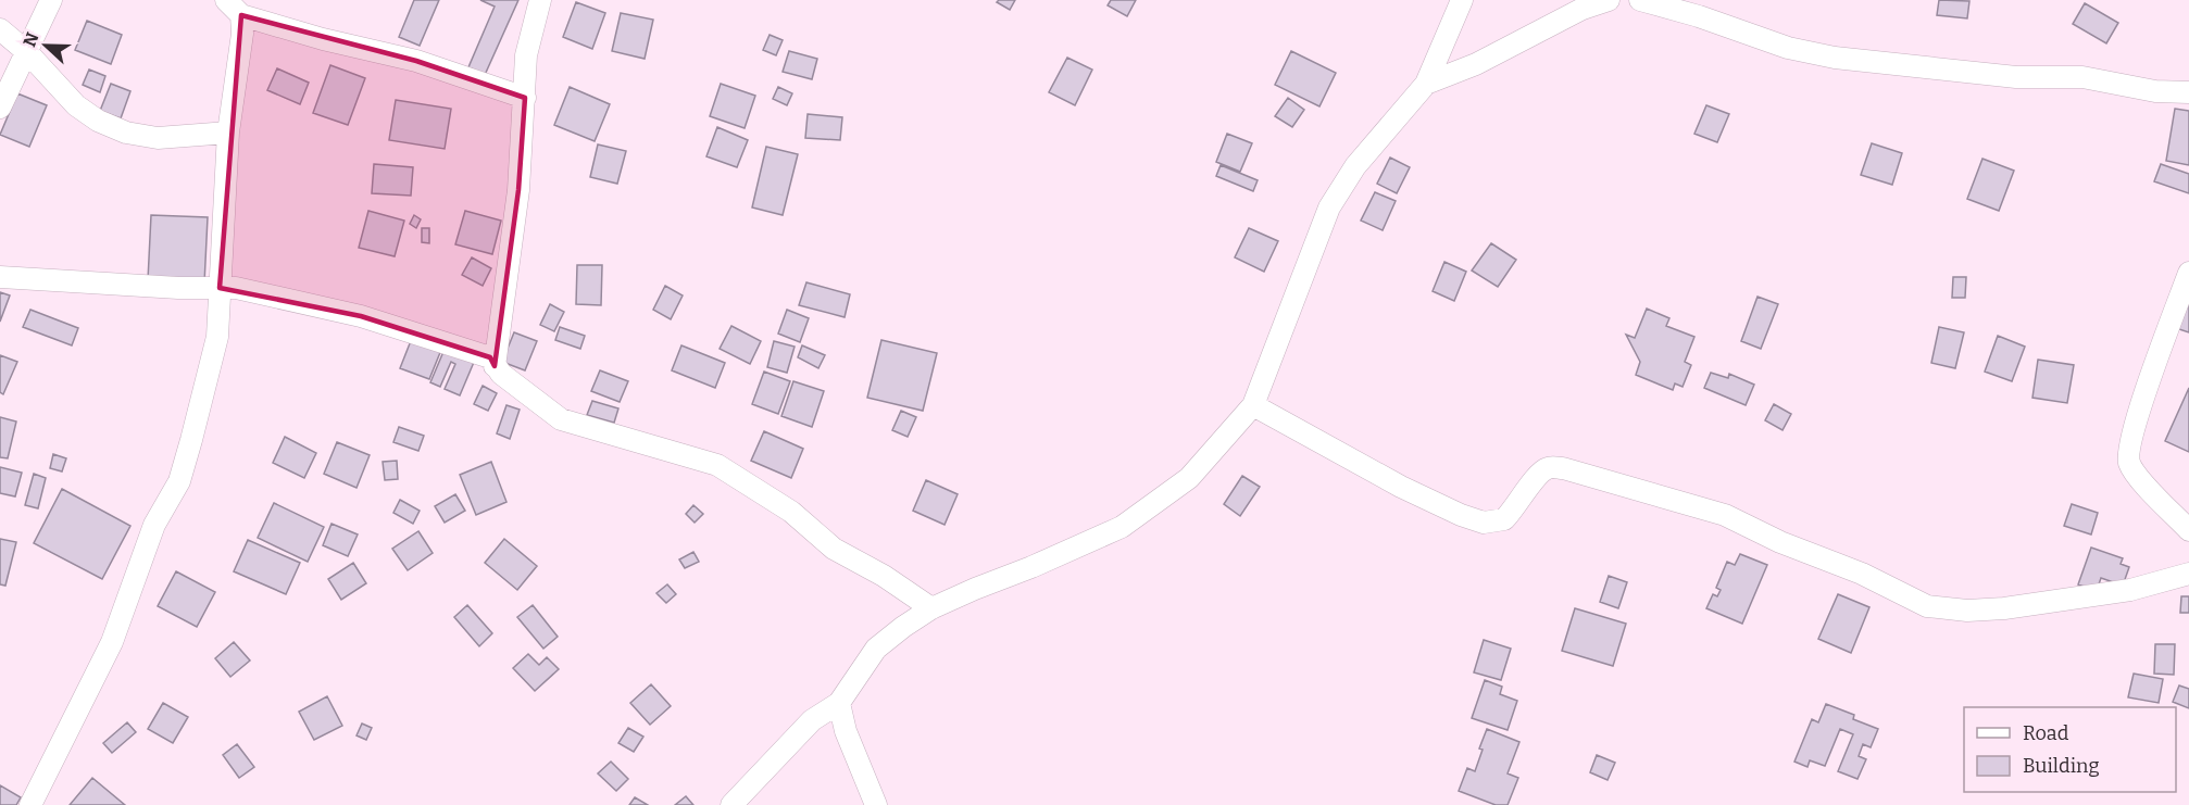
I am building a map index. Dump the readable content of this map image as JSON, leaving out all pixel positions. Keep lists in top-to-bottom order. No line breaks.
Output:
{"legend":["Road","Building"],"north":"left"}
